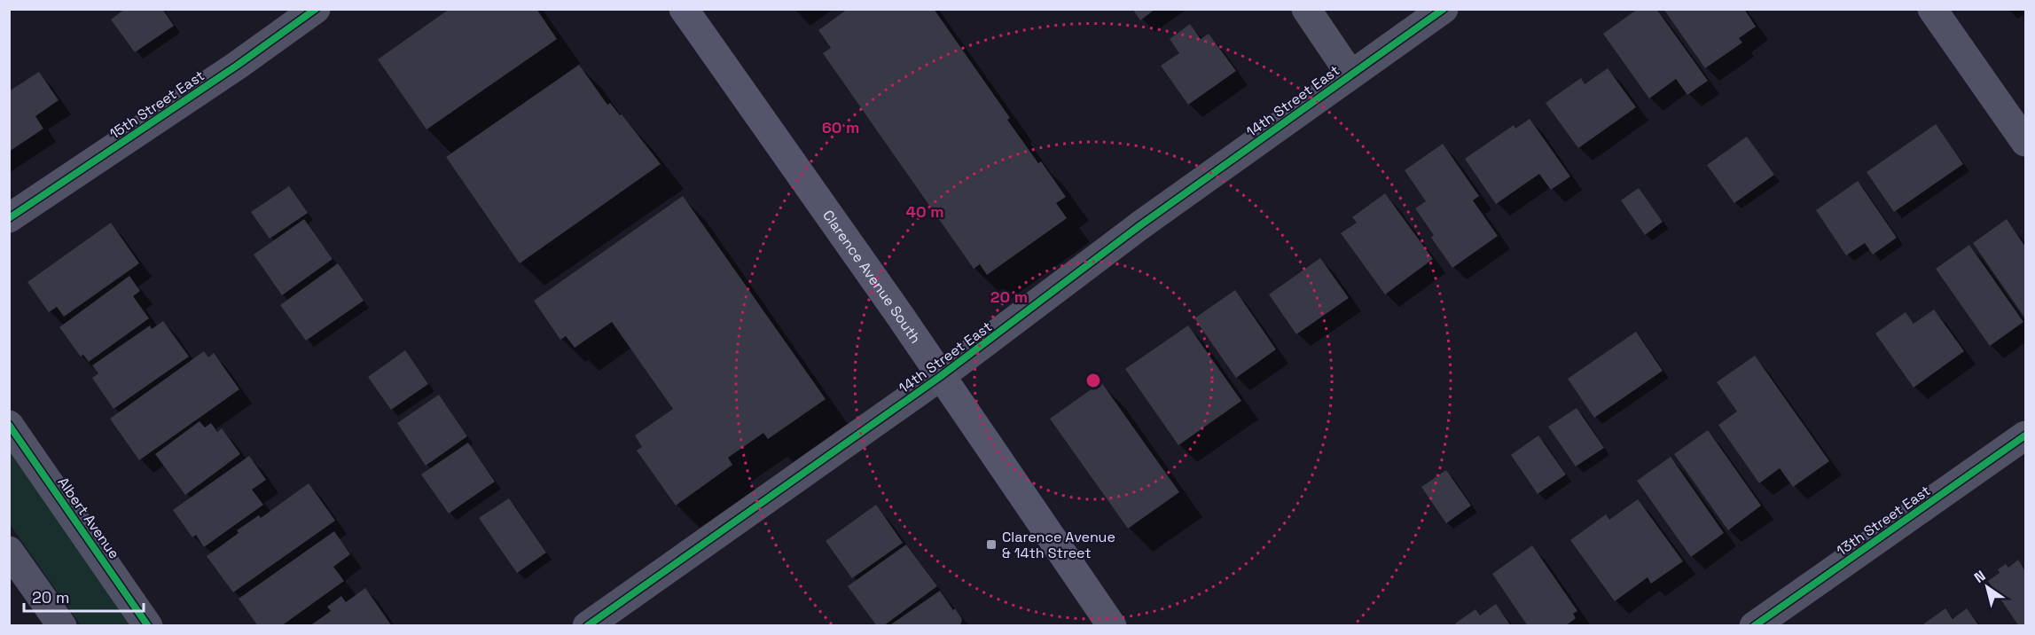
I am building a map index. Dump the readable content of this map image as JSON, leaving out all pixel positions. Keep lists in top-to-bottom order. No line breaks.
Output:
{"streets":{"main road":["Clarence Avenue South"],"street":["14th Street East","15th Street East","Albert Avenue","13th Street East"]},"crossings":[["14th Street East","Clarence Avenue South"]],"places":{"transit":["Clarence Avenue & 14th Street"]},"scale_bar":"20 m","north":"top left","rings":["60 m","40 m","20 m"]}
